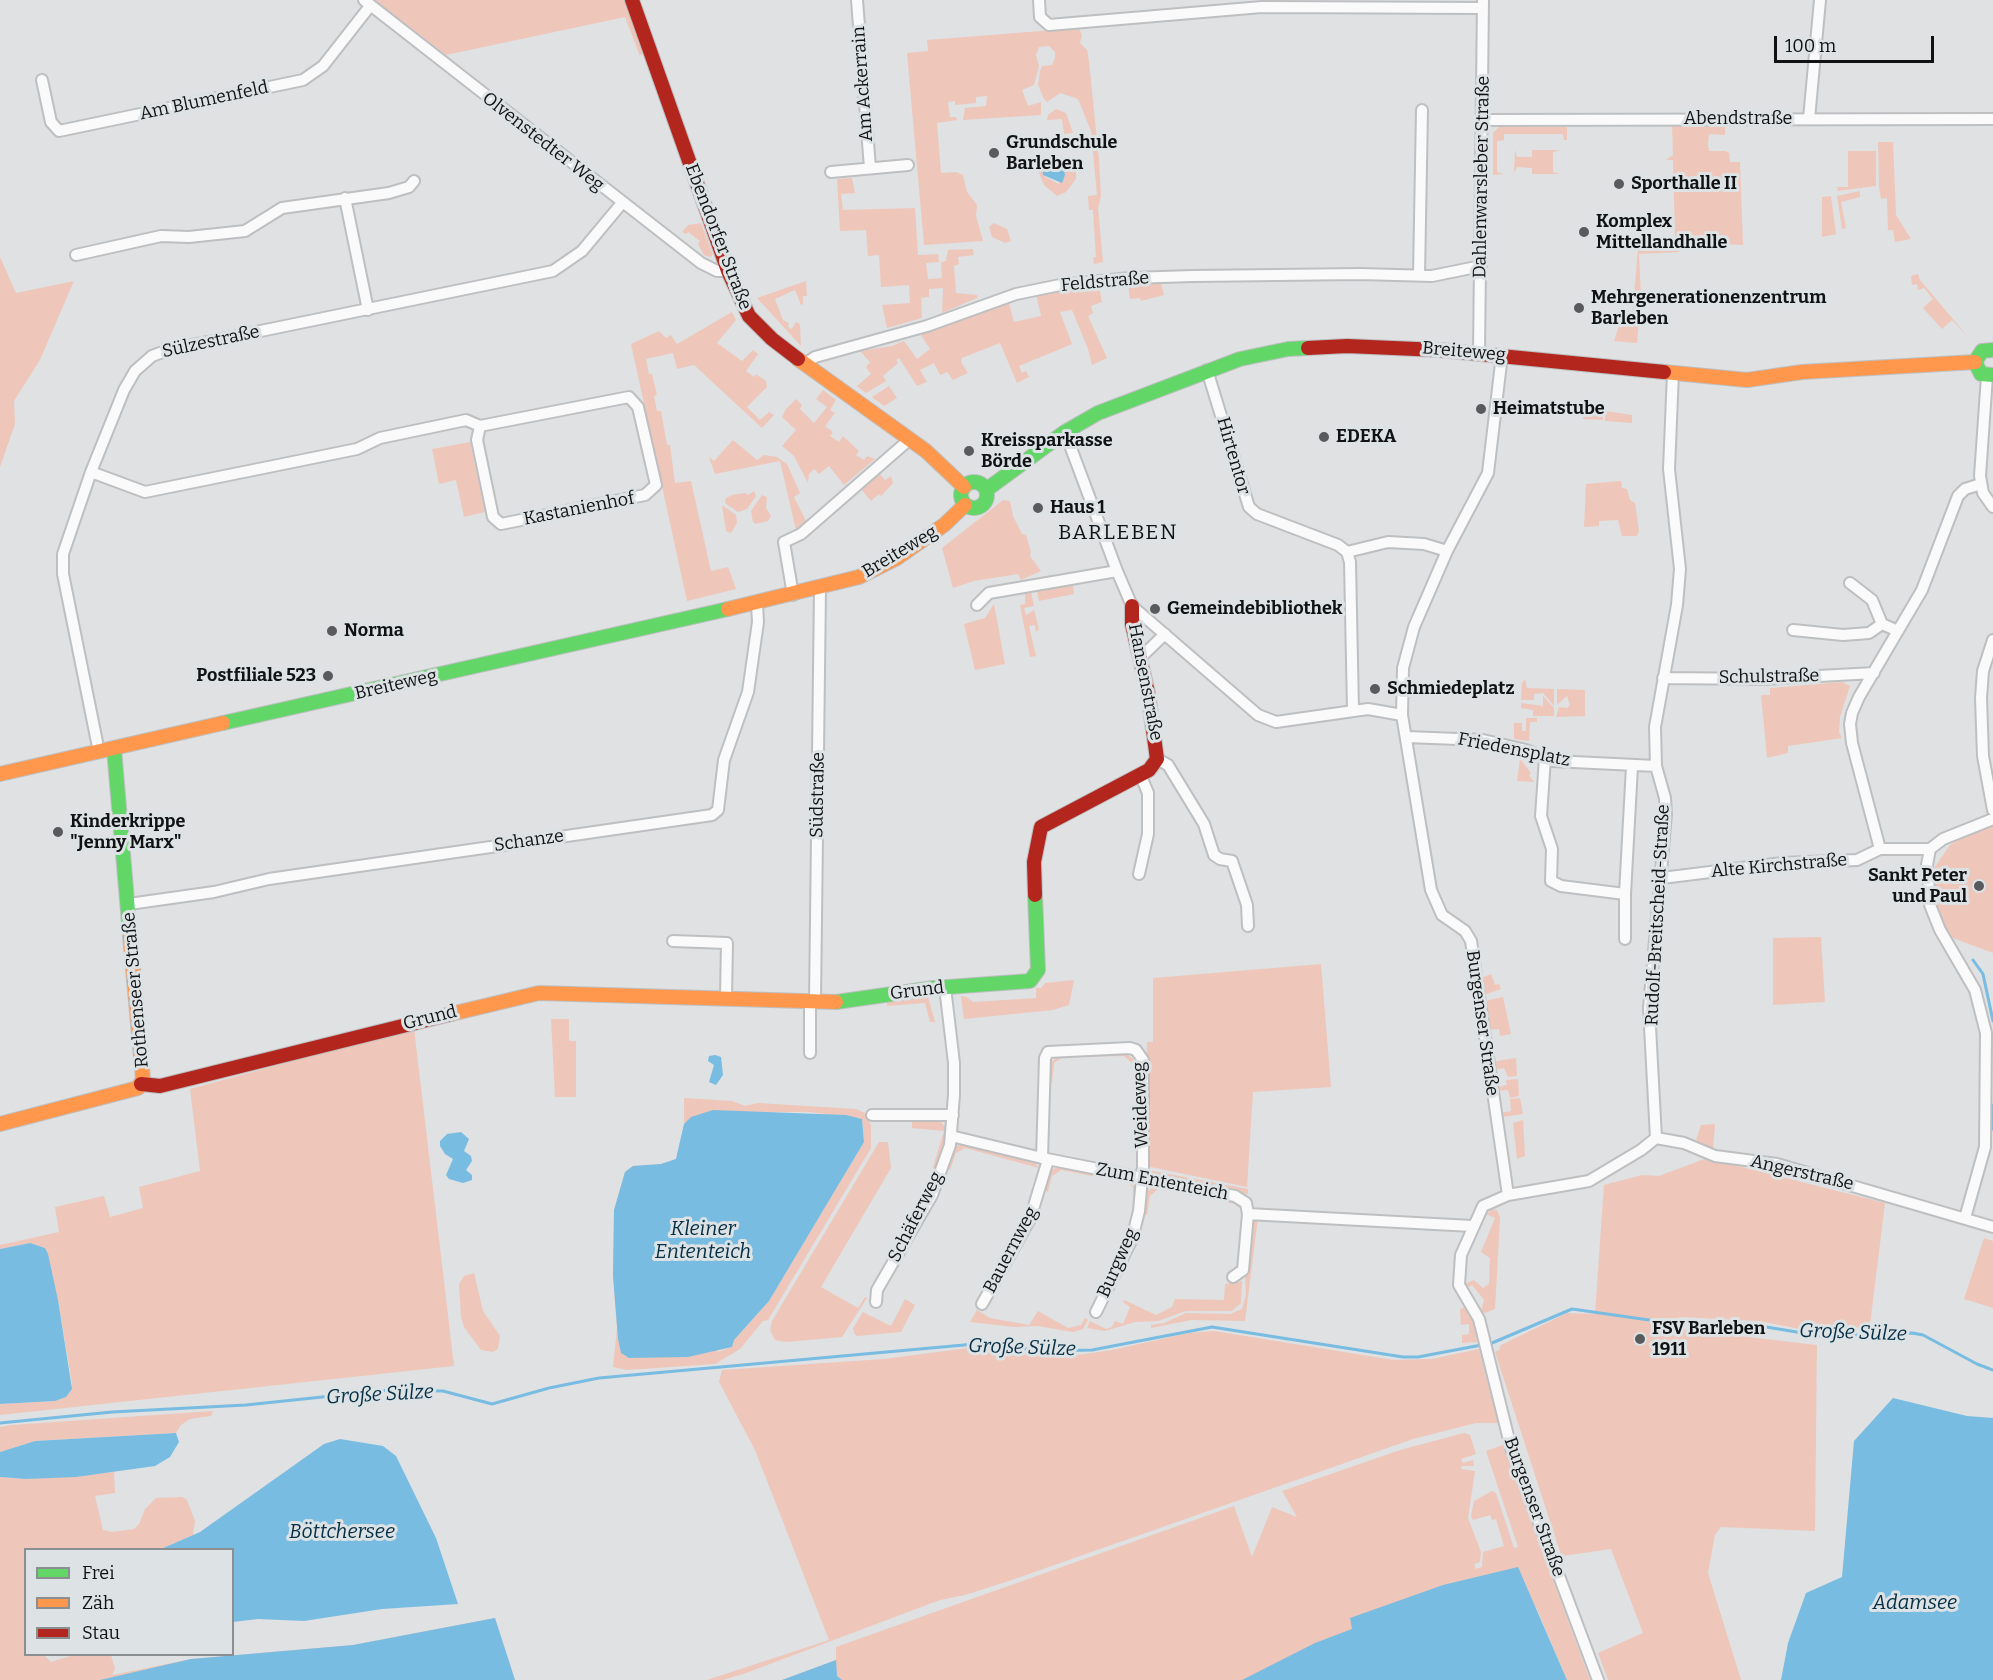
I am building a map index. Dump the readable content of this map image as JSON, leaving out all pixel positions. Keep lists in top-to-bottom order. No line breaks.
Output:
{"streets":{"street":["Am Ackerrain","Am Blumenfeld","Abendstraße","Olvenstedter Weg","Dahlenwarsleber Straße","Ebendorfer Straße","Feldstraße","Sülzestraße","Breiteweg","Hirtentor","Kastanienhof","Schulstraße","Hansenstraße","Friedensplatz","Südstraße","Schanze","Alte Kirchstraße","Rudolf-Breitscheid-Straße","Rothenseer Straße","Grund","Burgenser Straße","Weideweg","Angerstraße","Zum Ententeich","Schäferweg","Bauernweg","Burgweg"]},"crossings":[["Am Blumenfeld","Olvenstedter Weg"],["Abendstraße","Dahlenwarsleber Straße"],["Olvenstedter Weg","Ebendorfer Straße"],["Olvenstedter Weg","Sülzestraße"],["Dahlenwarsleber Straße","Feldstraße"],["Dahlenwarsleber Straße","Breiteweg"],["Ebendorfer Straße","Feldstraße"],["Ebendorfer Straße","Breiteweg"],["Sülzestraße","Breiteweg"],["Sülzestraße","Kastanienhof"],["Breiteweg","Hirtentor"],["Breiteweg","Südstraße"],["Breiteweg","Schanze"],["Breiteweg","Rudolf-Breitscheid-Straße"],["Breiteweg","Rothenseer Straße"],["Breiteweg","Burgenser Straße"],["Schulstraße","Rudolf-Breitscheid-Straße"],["Hansenstraße","Grund"],["Friedensplatz","Rudolf-Breitscheid-Straße"],["Friedensplatz","Burgenser Straße"],["Südstraße","Grund"],["Schanze","Rothenseer Straße"],["Alte Kirchstraße","Rudolf-Breitscheid-Straße"],["Rudolf-Breitscheid-Straße","Angerstraße"],["Rothenseer Straße","Grund"],["Grund","Schäferweg"],["Burgenser Straße","Zum Ententeich"],["Weideweg","Zum Ententeich"],["Weideweg","Bauernweg"],["Weideweg","Burgweg"],["Zum Ententeich","Schäferweg"],["Zum Ententeich","Bauernweg"],["Zum Ententeich","Burgweg"]],"districts":["BARLEBEN"],"water":["Kleiner Ententeich","Große Sülze","Böttchersee","Adamsee"],"places":["Grundschule Barleben","Sporthalle II","Komplex Mittellandhalle","Mehrgenerationenzentrum Barleben","Heimatstube","EDEKA","Kreissparkasse Börde","Haus 1","Gemeindebibliothek","Norma","Postfiliale 523","Schmiedeplatz","Kinderkrippe \"Jenny Marx\"","Sankt Peter und Paul","FSV Barleben 1911"],"legend":["Frei","Zäh","Stau"],"scale_bar":"100 m"}
